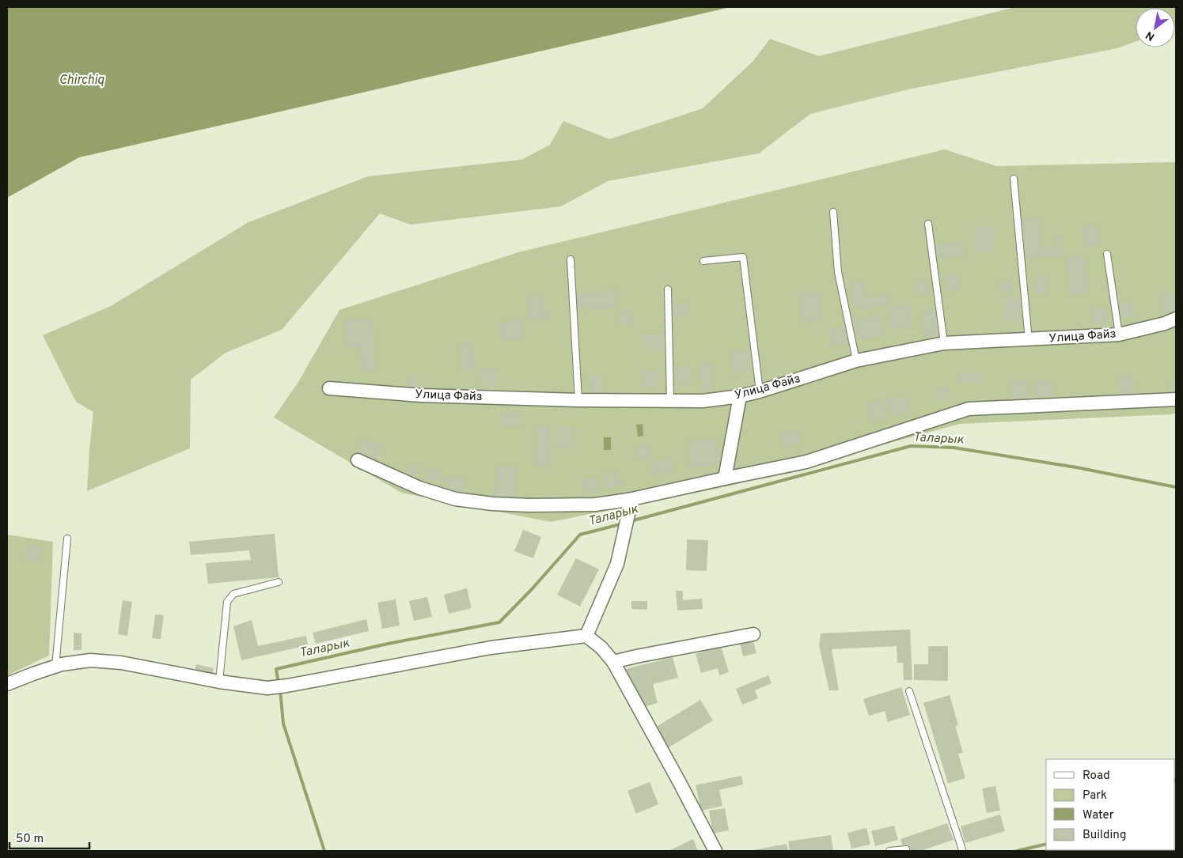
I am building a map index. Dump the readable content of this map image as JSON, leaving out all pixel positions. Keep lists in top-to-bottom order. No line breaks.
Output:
{"streets":{"street":["Улица Файз"]},"water":["Chirchiq","Таларык"],"legend":["Road","Park","Water","Building"],"scale_bar":"50 m","north":"bottom left"}
